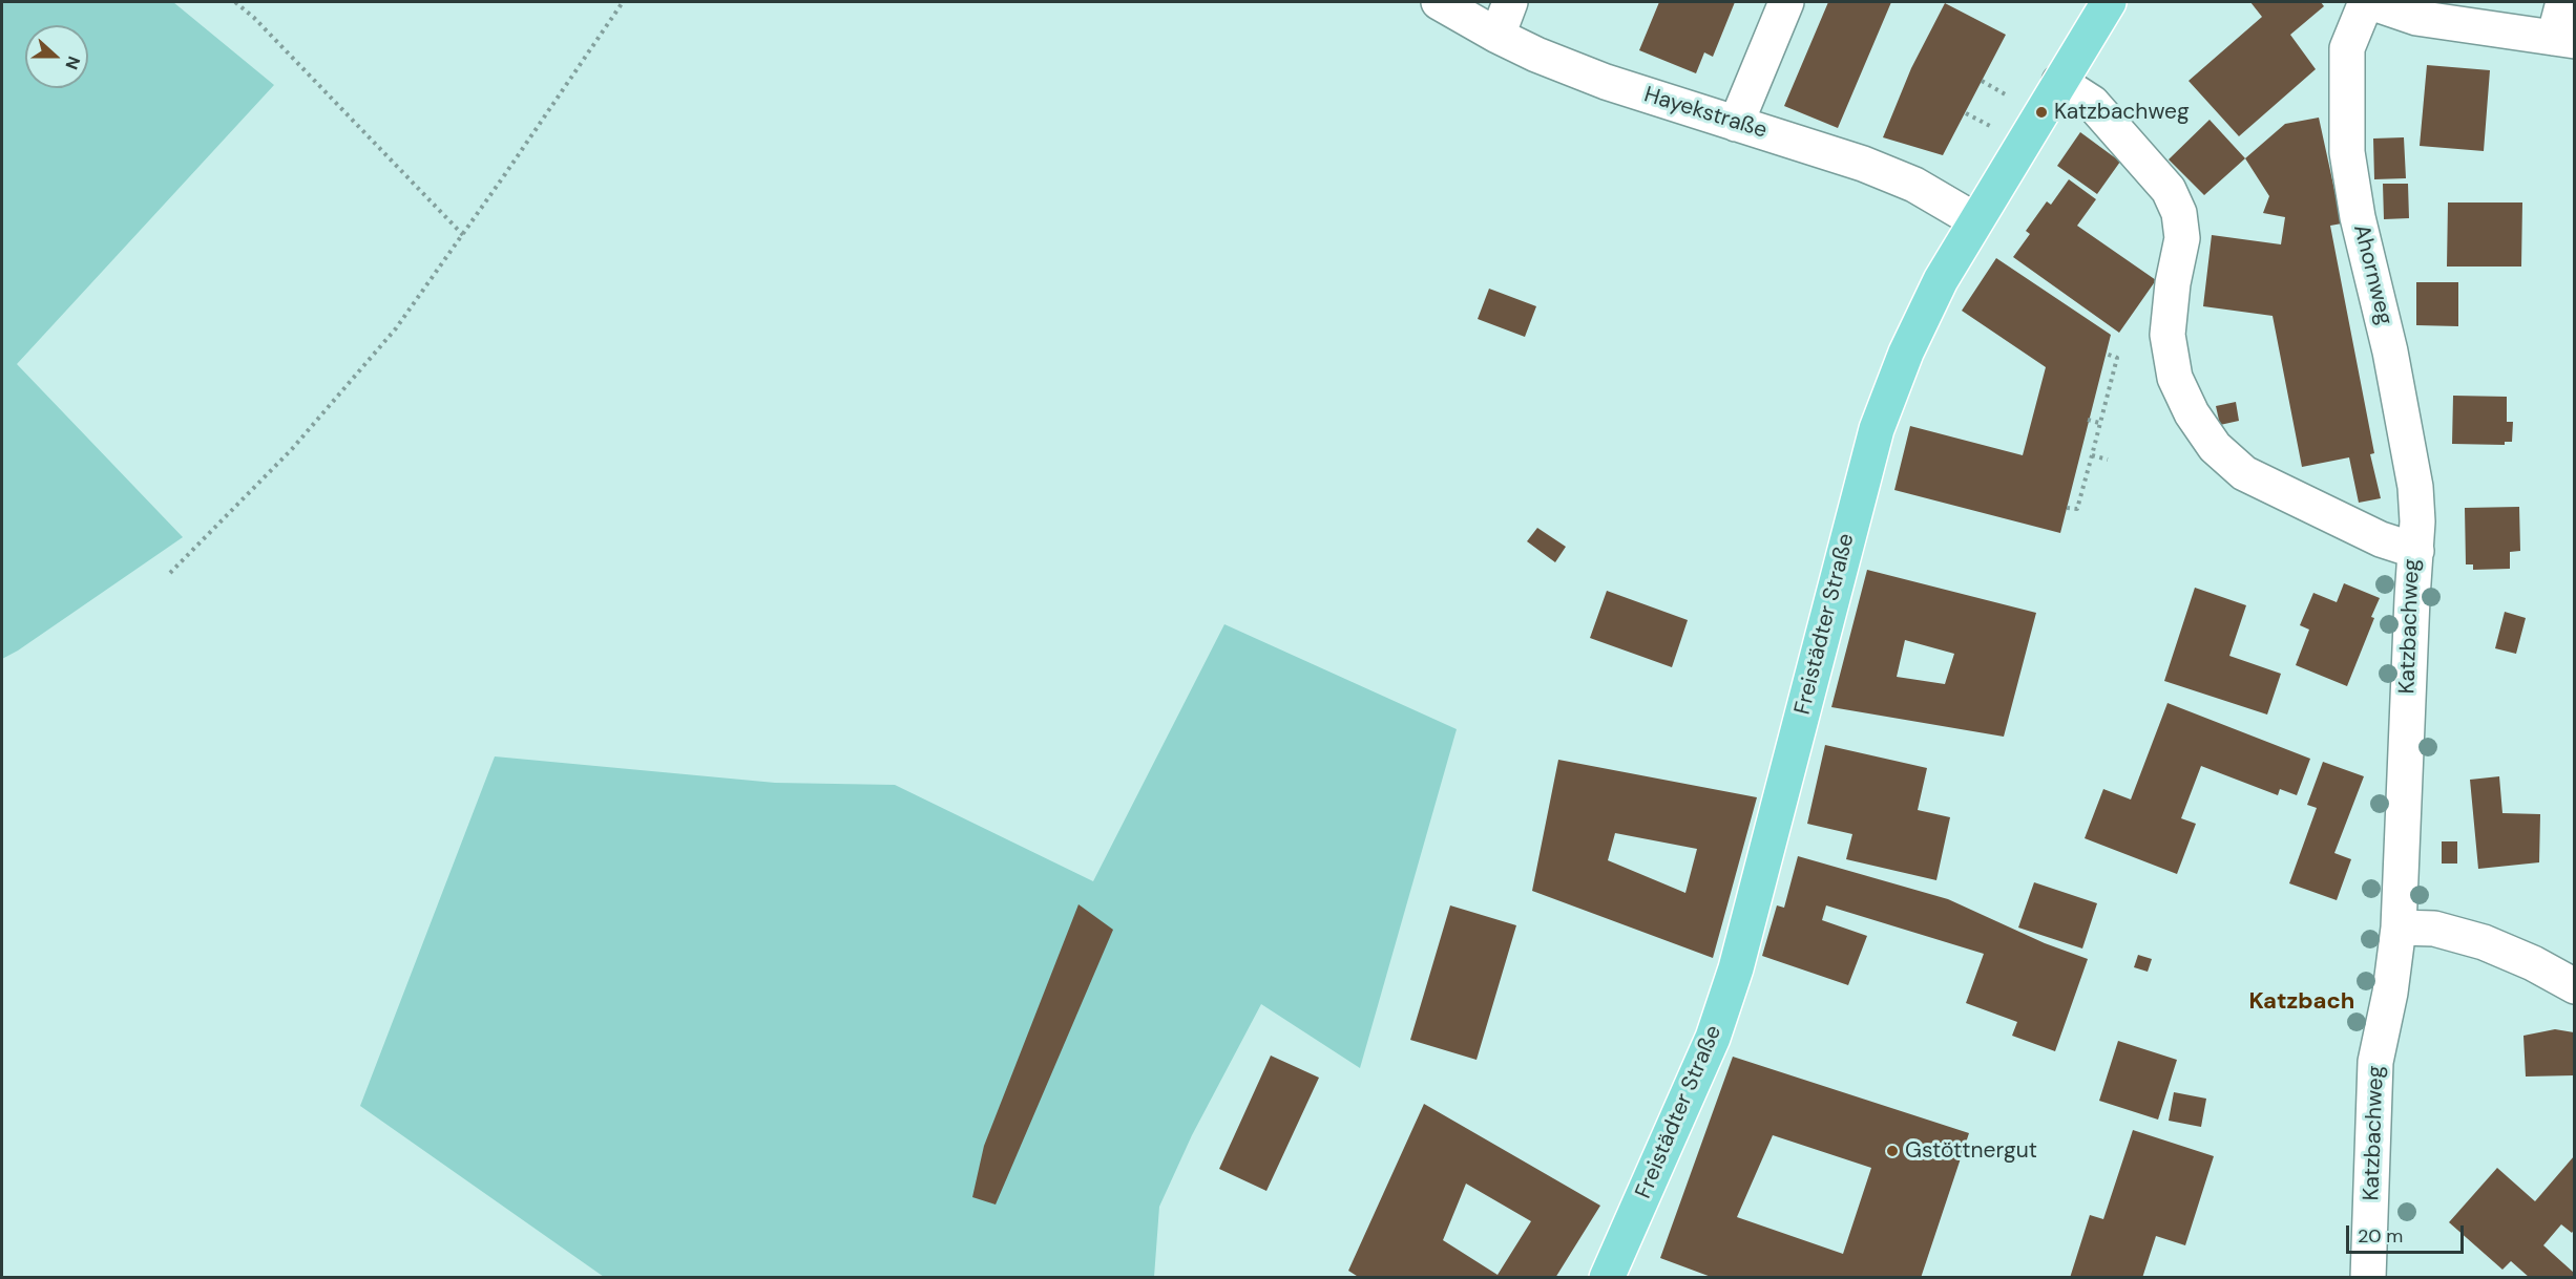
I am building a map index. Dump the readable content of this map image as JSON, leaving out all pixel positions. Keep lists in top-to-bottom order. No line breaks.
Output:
{"streets":{"main road":["Freistädter Straße"],"street":["Hayekstraße","Ahornweg","Katzbachweg"]},"crossings":[["Hayekstraße","Freistädter Straße"],["Ahornweg","Katzbachweg"],["Freistädter Straße","Katzbachweg"]],"districts":["Katzbach"],"places":["Katzbachweg","Gstöttnergut"],"scale_bar":"20 m","north":"right"}
